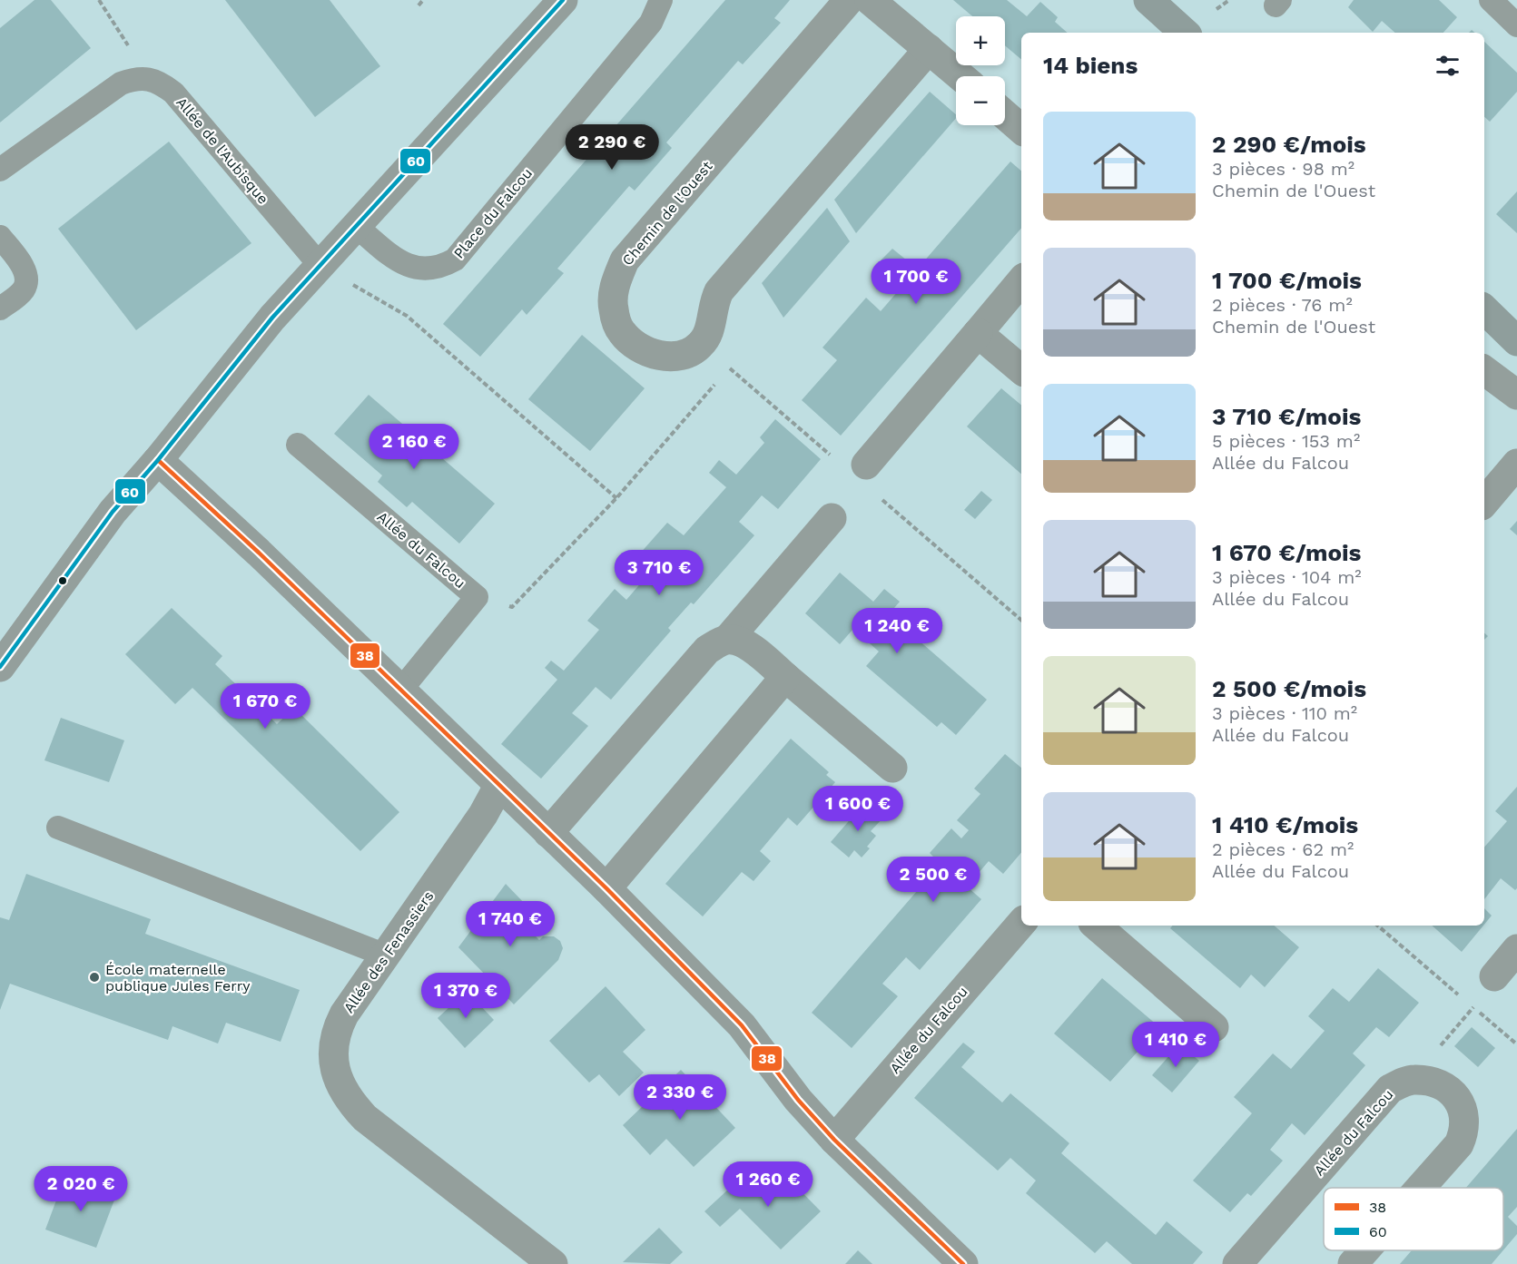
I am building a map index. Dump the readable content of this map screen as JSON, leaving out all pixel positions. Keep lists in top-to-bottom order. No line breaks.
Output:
{"streets":{"street":["Chemin de l'Ouest","Allée du Falcou","Allée des Fenassiers"],"lane":["Allée de l'Aubisque","Place du Falcou"]},"places":["École maternelle publique Jules Ferry"],"lines":["transit line 60","transit line 38"],"legend":["38","60"],"page":{"map_buttons":["+","−"],"heading":"14 biens","list":[{"name":"2 290 €/mois","note":"3 pièces · 98 m² · Chemin de l'Ouest"},{"name":"1 700 €/mois","note":"2 pièces · 76 m² · Chemin de l'Ouest"},{"name":"3 710 €/mois","note":"5 pièces · 153 m² · Allée du Falcou"},{"name":"1 670 €/mois","note":"3 pièces · 104 m² · Allée du Falcou"},{"name":"2 500 €/mois","note":"3 pièces · 110 m² · Allée du Falcou"},{"name":"1 410 €/mois","note":"2 pièces · 62 m² · Allée du Falcou"}],"price":["2 290 €","1 700 €","2 160 €","3 710 €","1 240 €","1 670 €","1 600 €","2 500 €","1 740 €","1 370 €","1 410 €","2 330 €","1 260 €","2 020 €"]}}
